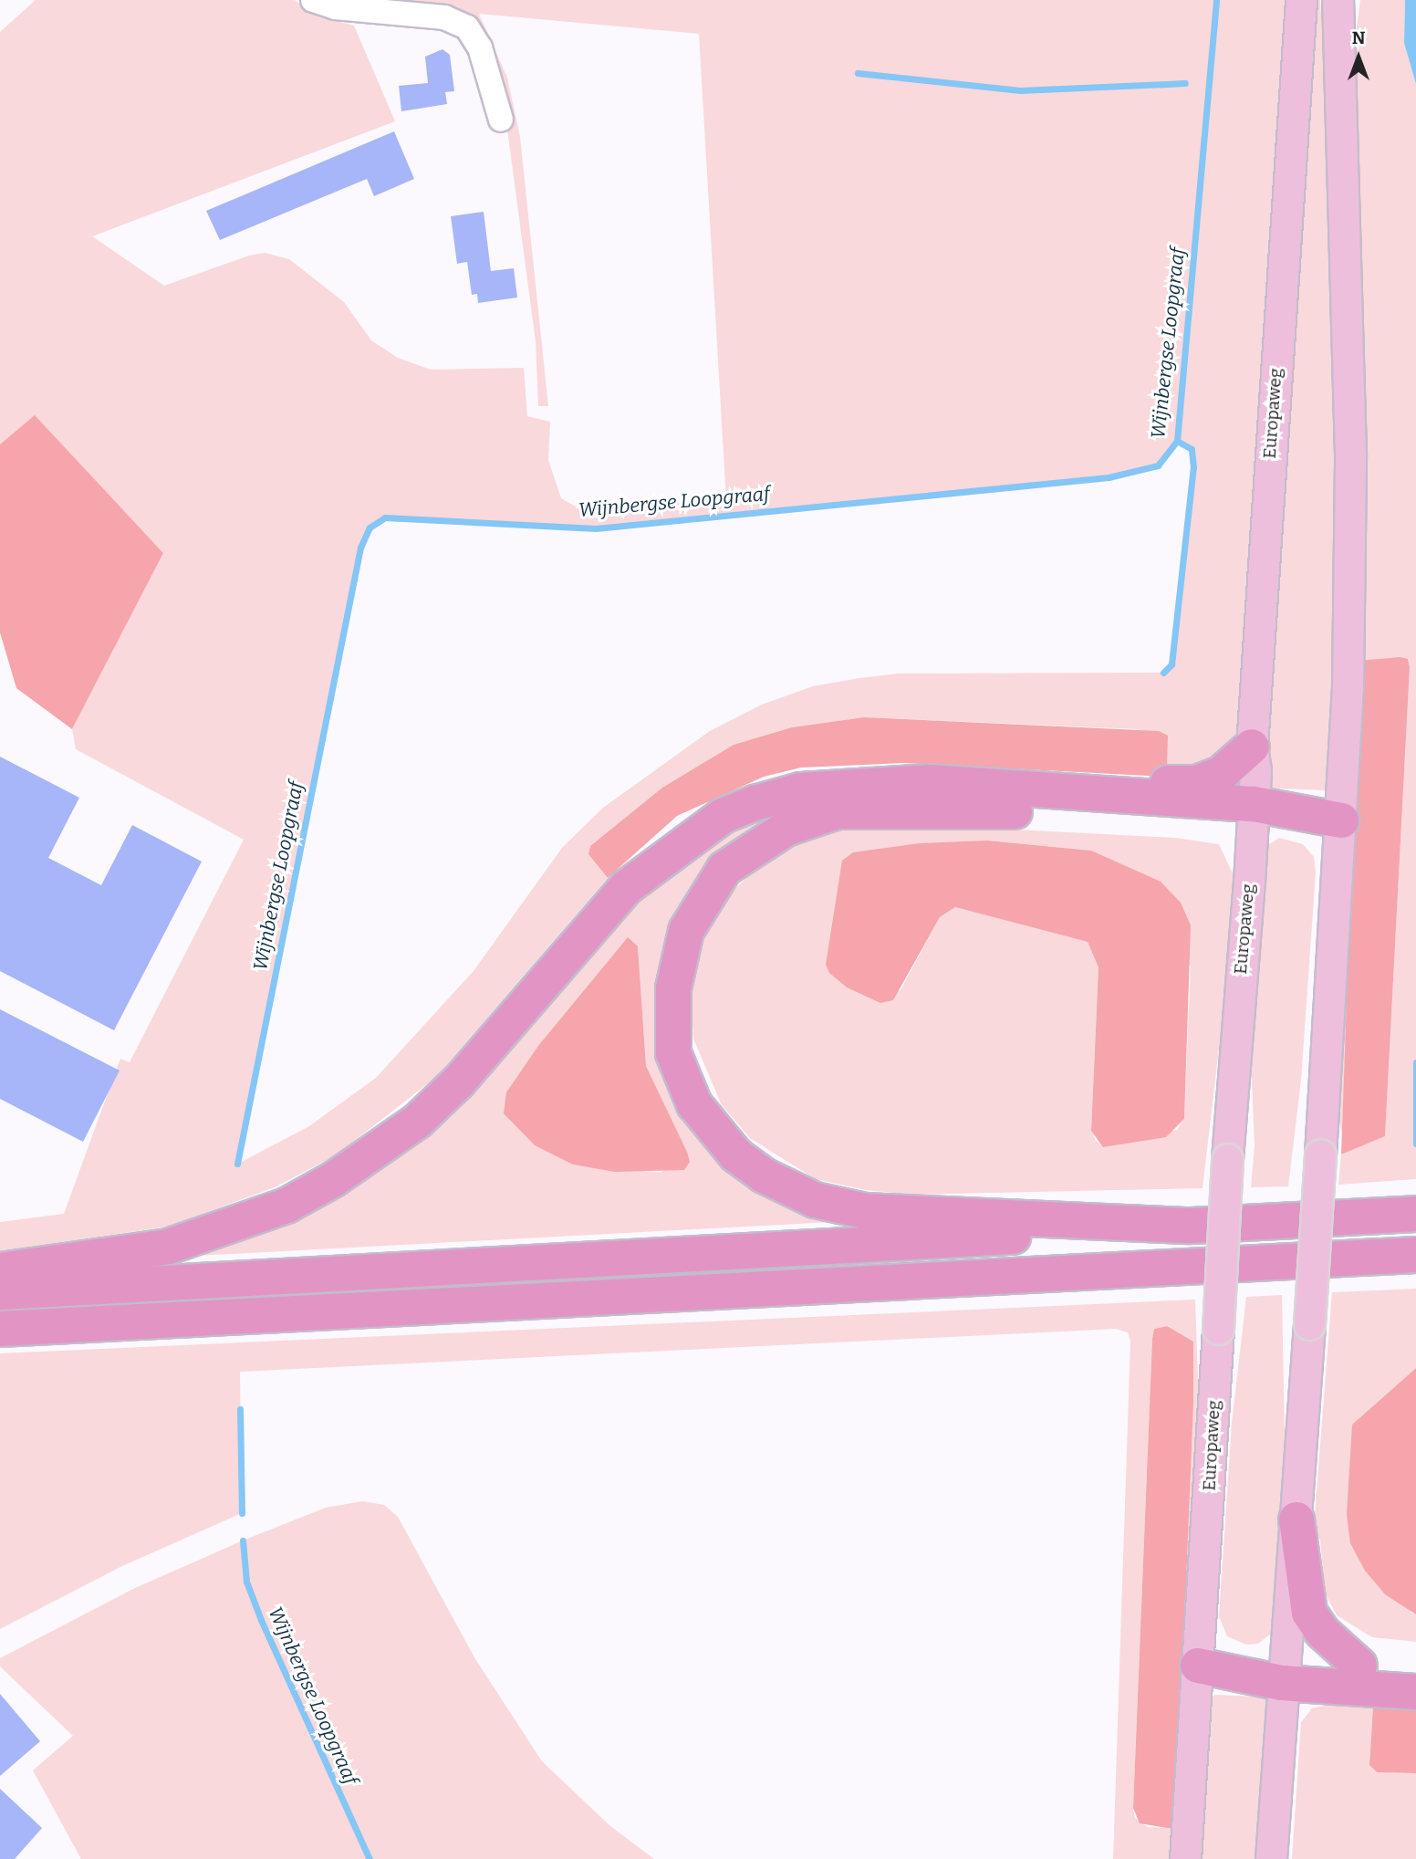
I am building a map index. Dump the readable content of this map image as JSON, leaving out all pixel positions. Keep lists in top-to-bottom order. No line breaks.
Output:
{"streets":{"main road":["Europaweg"]},"water":["Wijnbergse Loopgraaf"],"north":"top"}
